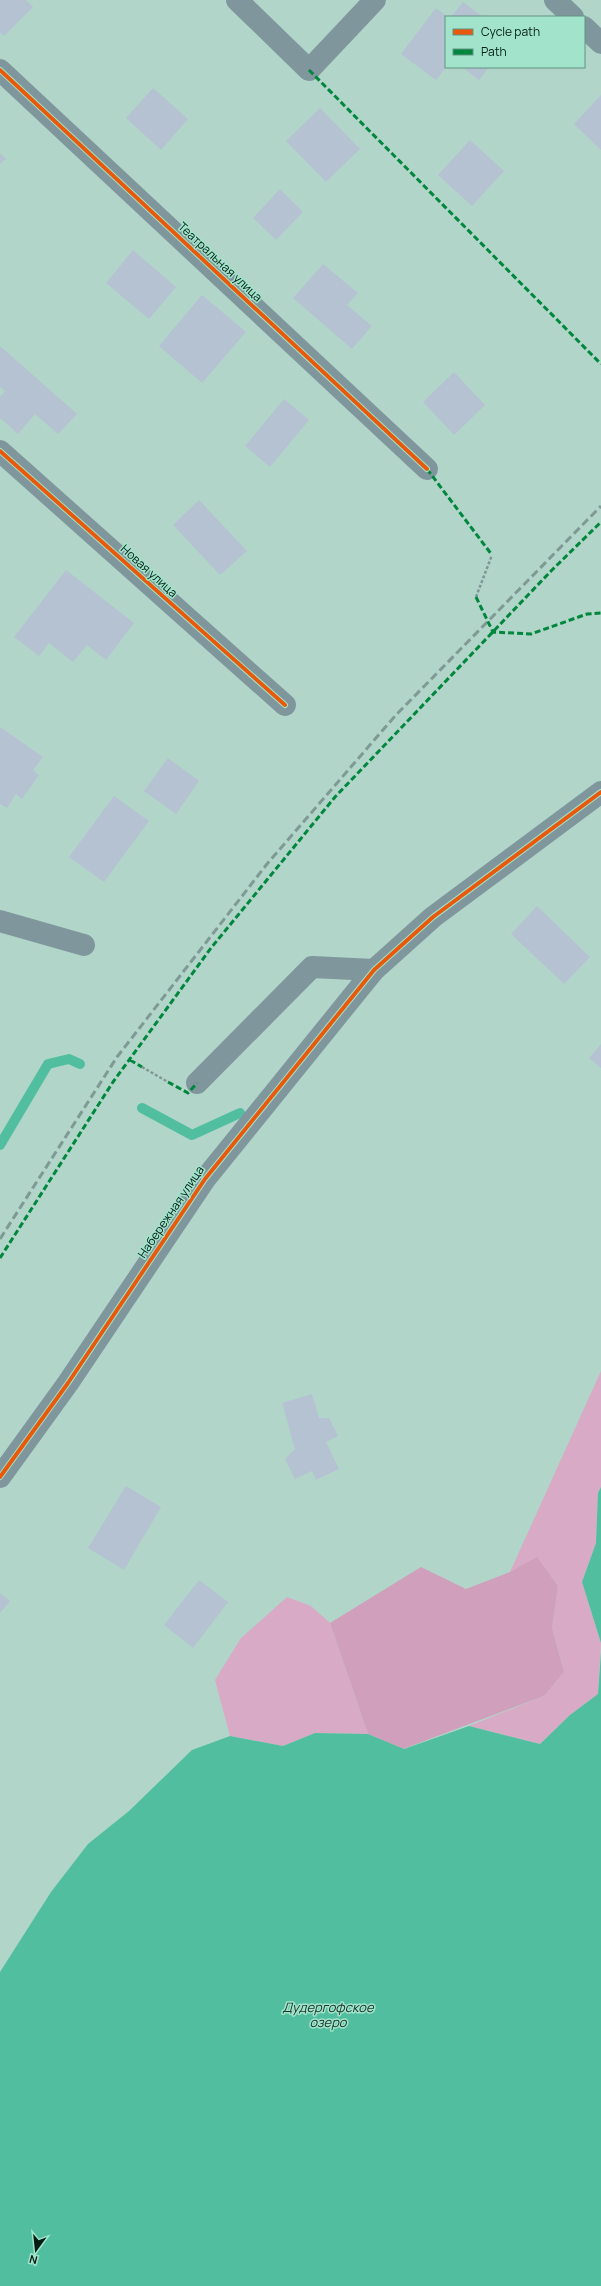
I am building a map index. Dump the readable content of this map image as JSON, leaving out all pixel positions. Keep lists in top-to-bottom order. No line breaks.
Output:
{"streets":{"street":["Театральная улица","Новая улица","Набережная улица"]},"water":["Дудергофское озеро"],"legend":["Cycle path","Path"],"north":"bottom"}
